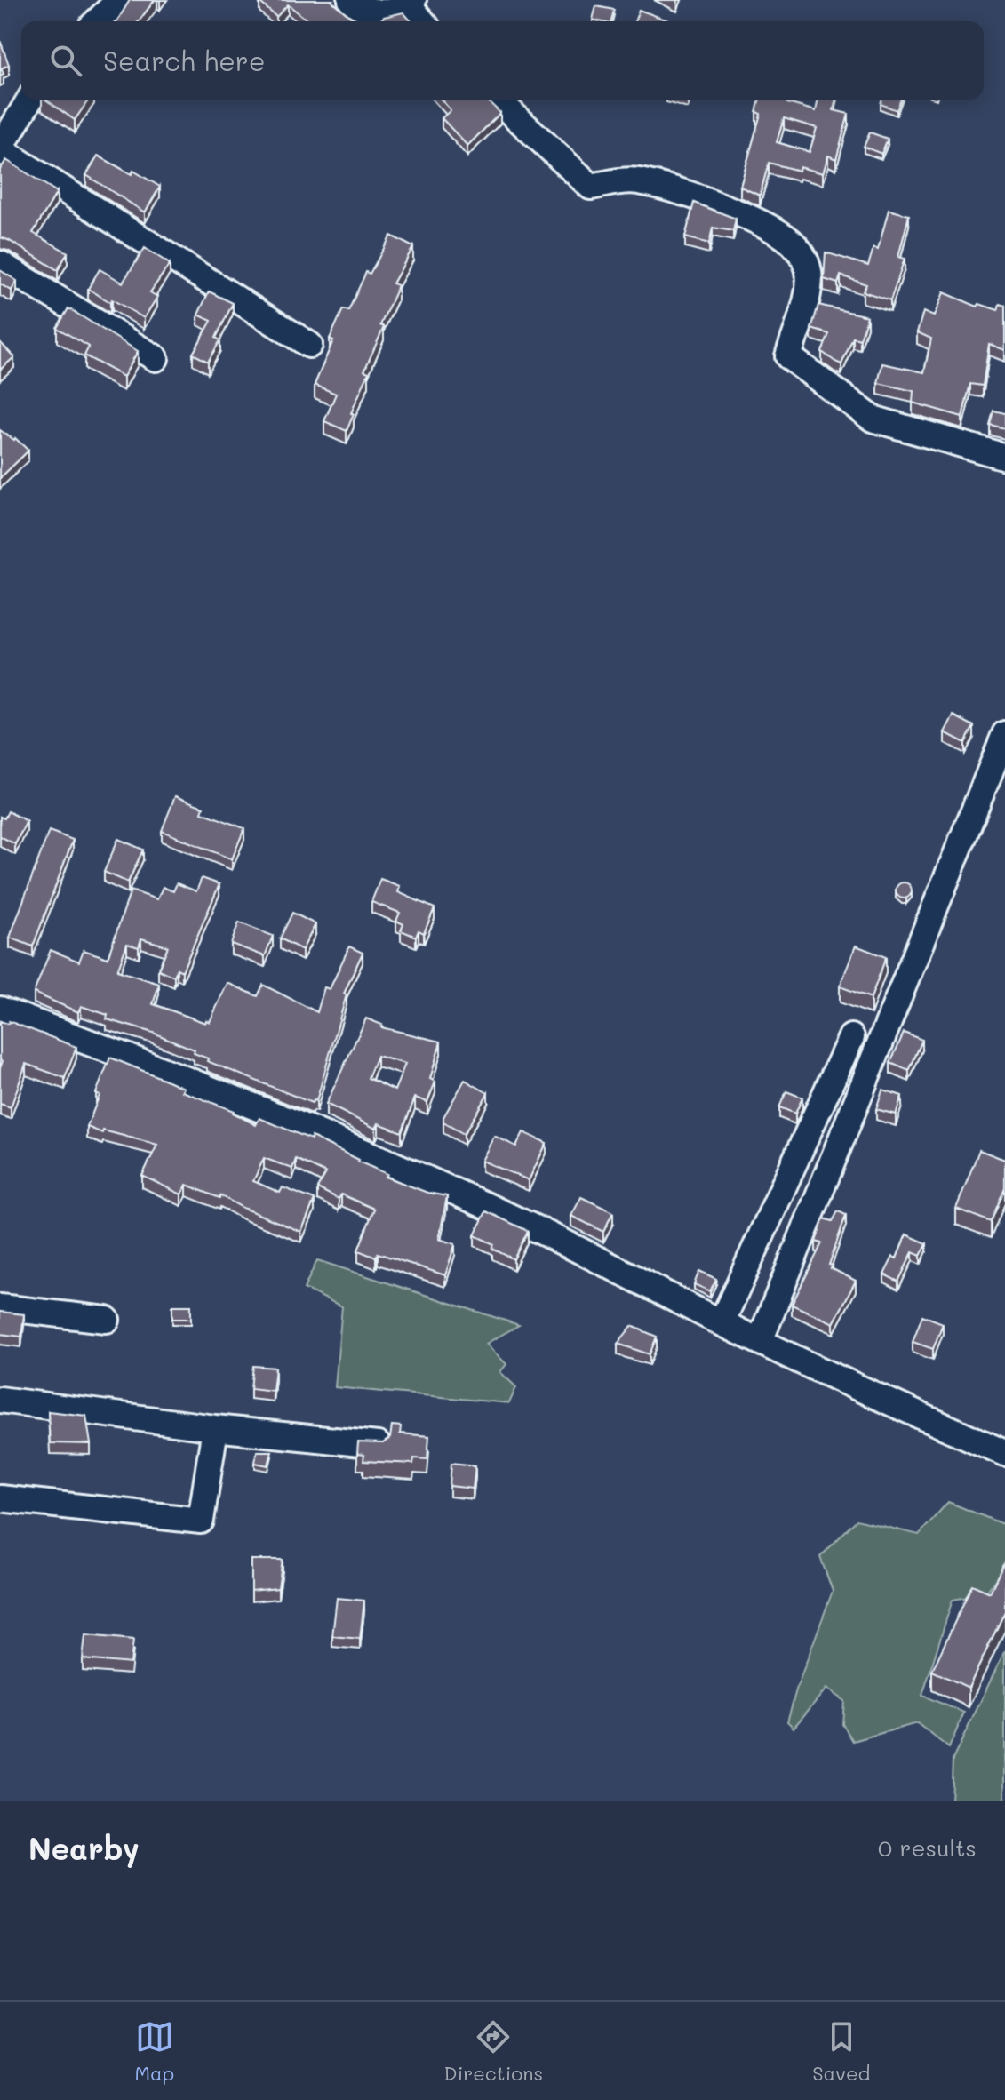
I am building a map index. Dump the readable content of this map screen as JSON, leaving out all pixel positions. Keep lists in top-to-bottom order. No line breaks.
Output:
{"page":{"search":"Search here","heading":["Nearby","0 results"],"nav":["Map","Directions","Saved"]}}
